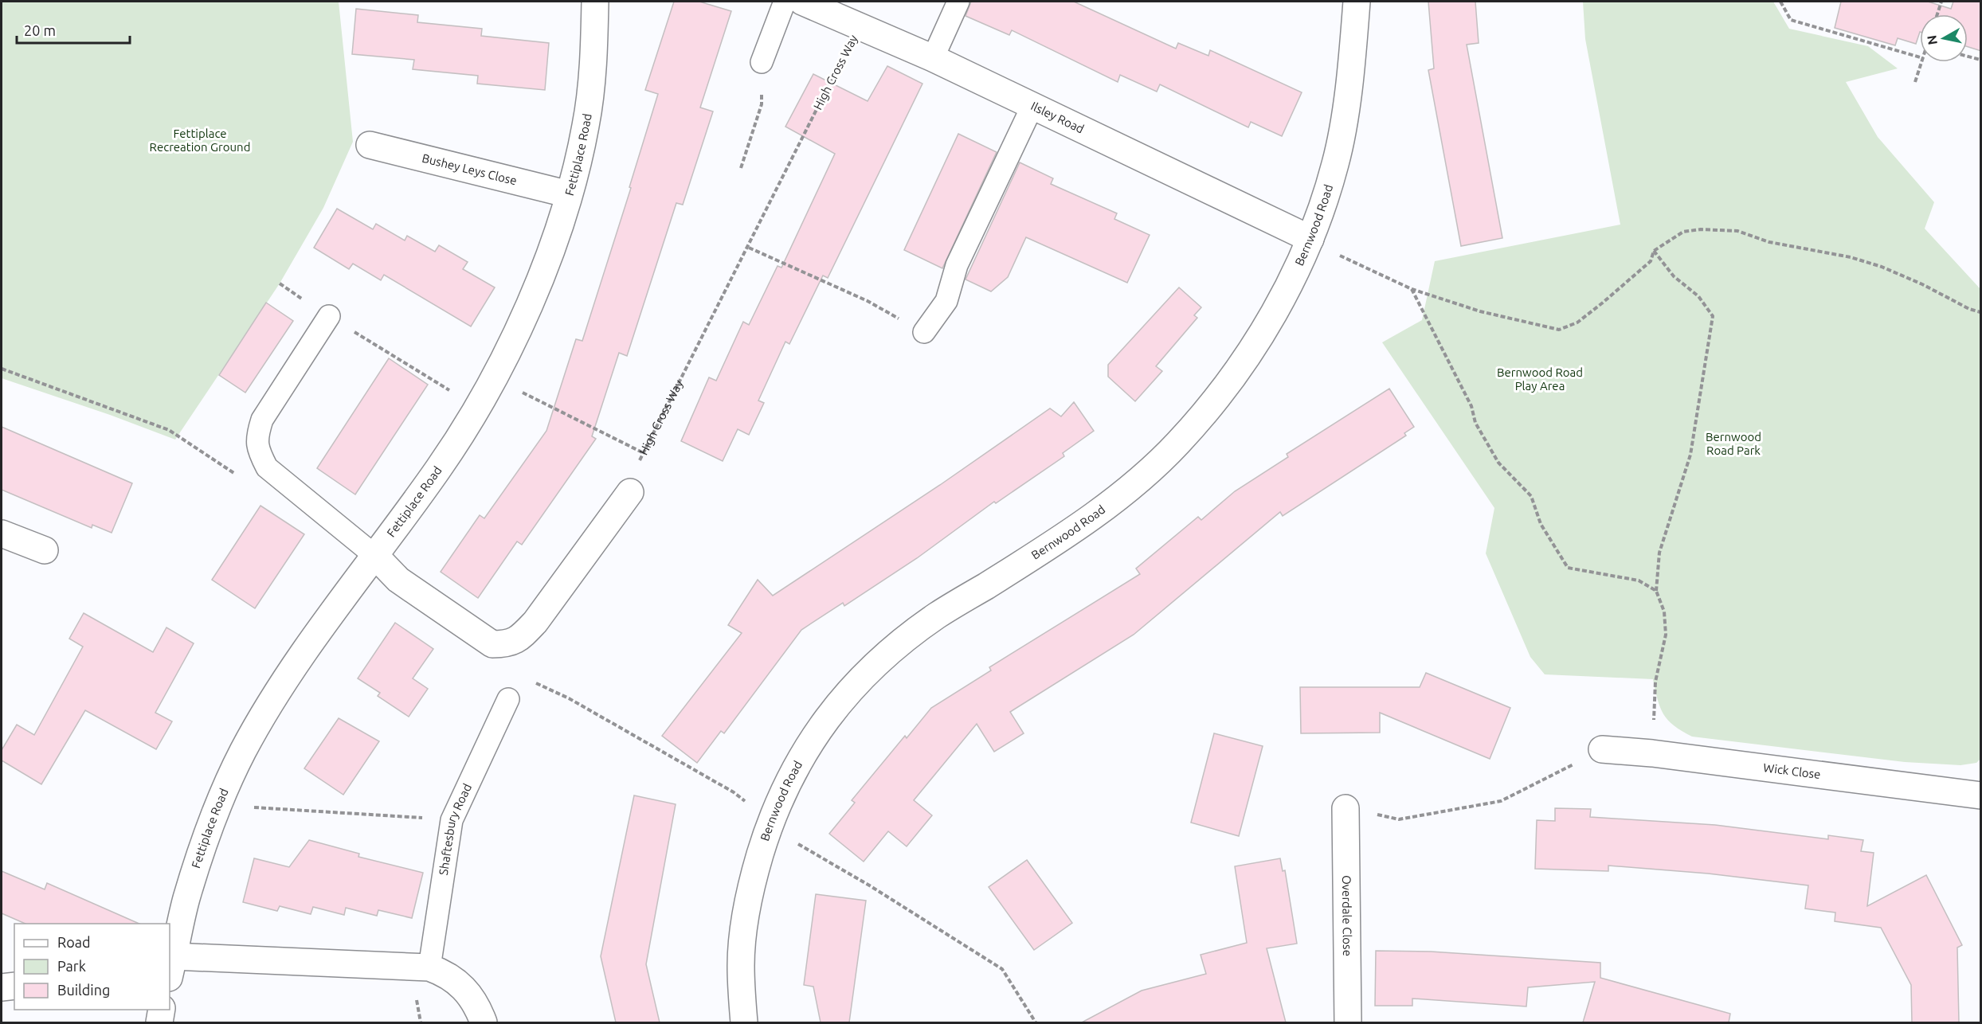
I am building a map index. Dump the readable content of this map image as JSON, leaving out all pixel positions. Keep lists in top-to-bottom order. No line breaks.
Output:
{"streets":{"street":["Ilsley Road","Fettiplace Road","Bushey Leys Close","Bernwood Road","Wick Close","Overdale Close"],"lane":["Shaftesbury Road"],"path":["High Cross Way"]},"crossings":[["High Cross Way","Ilsley Road"],["Ilsley Road","Bernwood Road"],["Fettiplace Road","Bushey Leys Close"]],"parks":["Fettiplace Recreation Ground","Bernwood Road Play Area","Bernwood Road Park"],"legend":["Road","Park","Building"],"scale_bar":"20 m","north":"left"}
